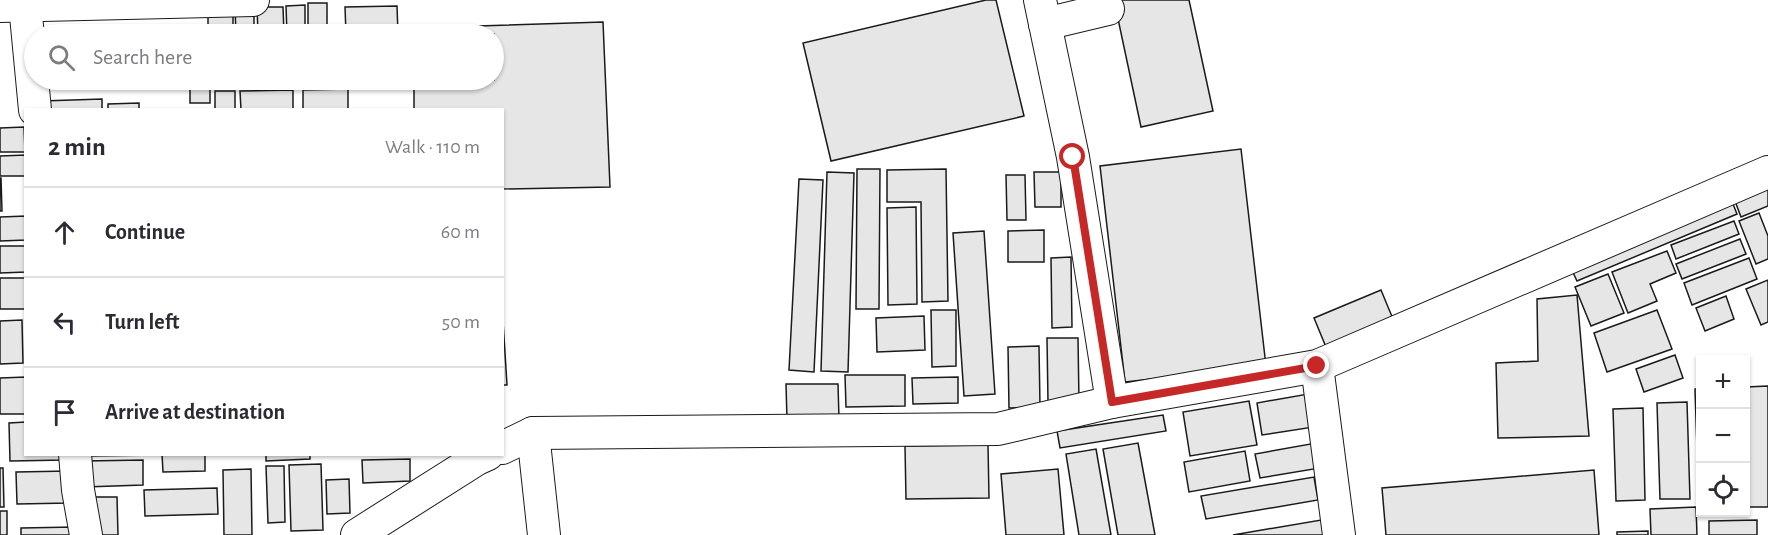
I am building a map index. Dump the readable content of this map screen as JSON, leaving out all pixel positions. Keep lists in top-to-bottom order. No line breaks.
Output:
{"page":{"search":"Search here","heading":["2 min","Walk · 110 m"],"list":[["Continue","60 m"],["Turn left","50 m"],"Arrive at destination"],"map_buttons":["+","−"]}}
